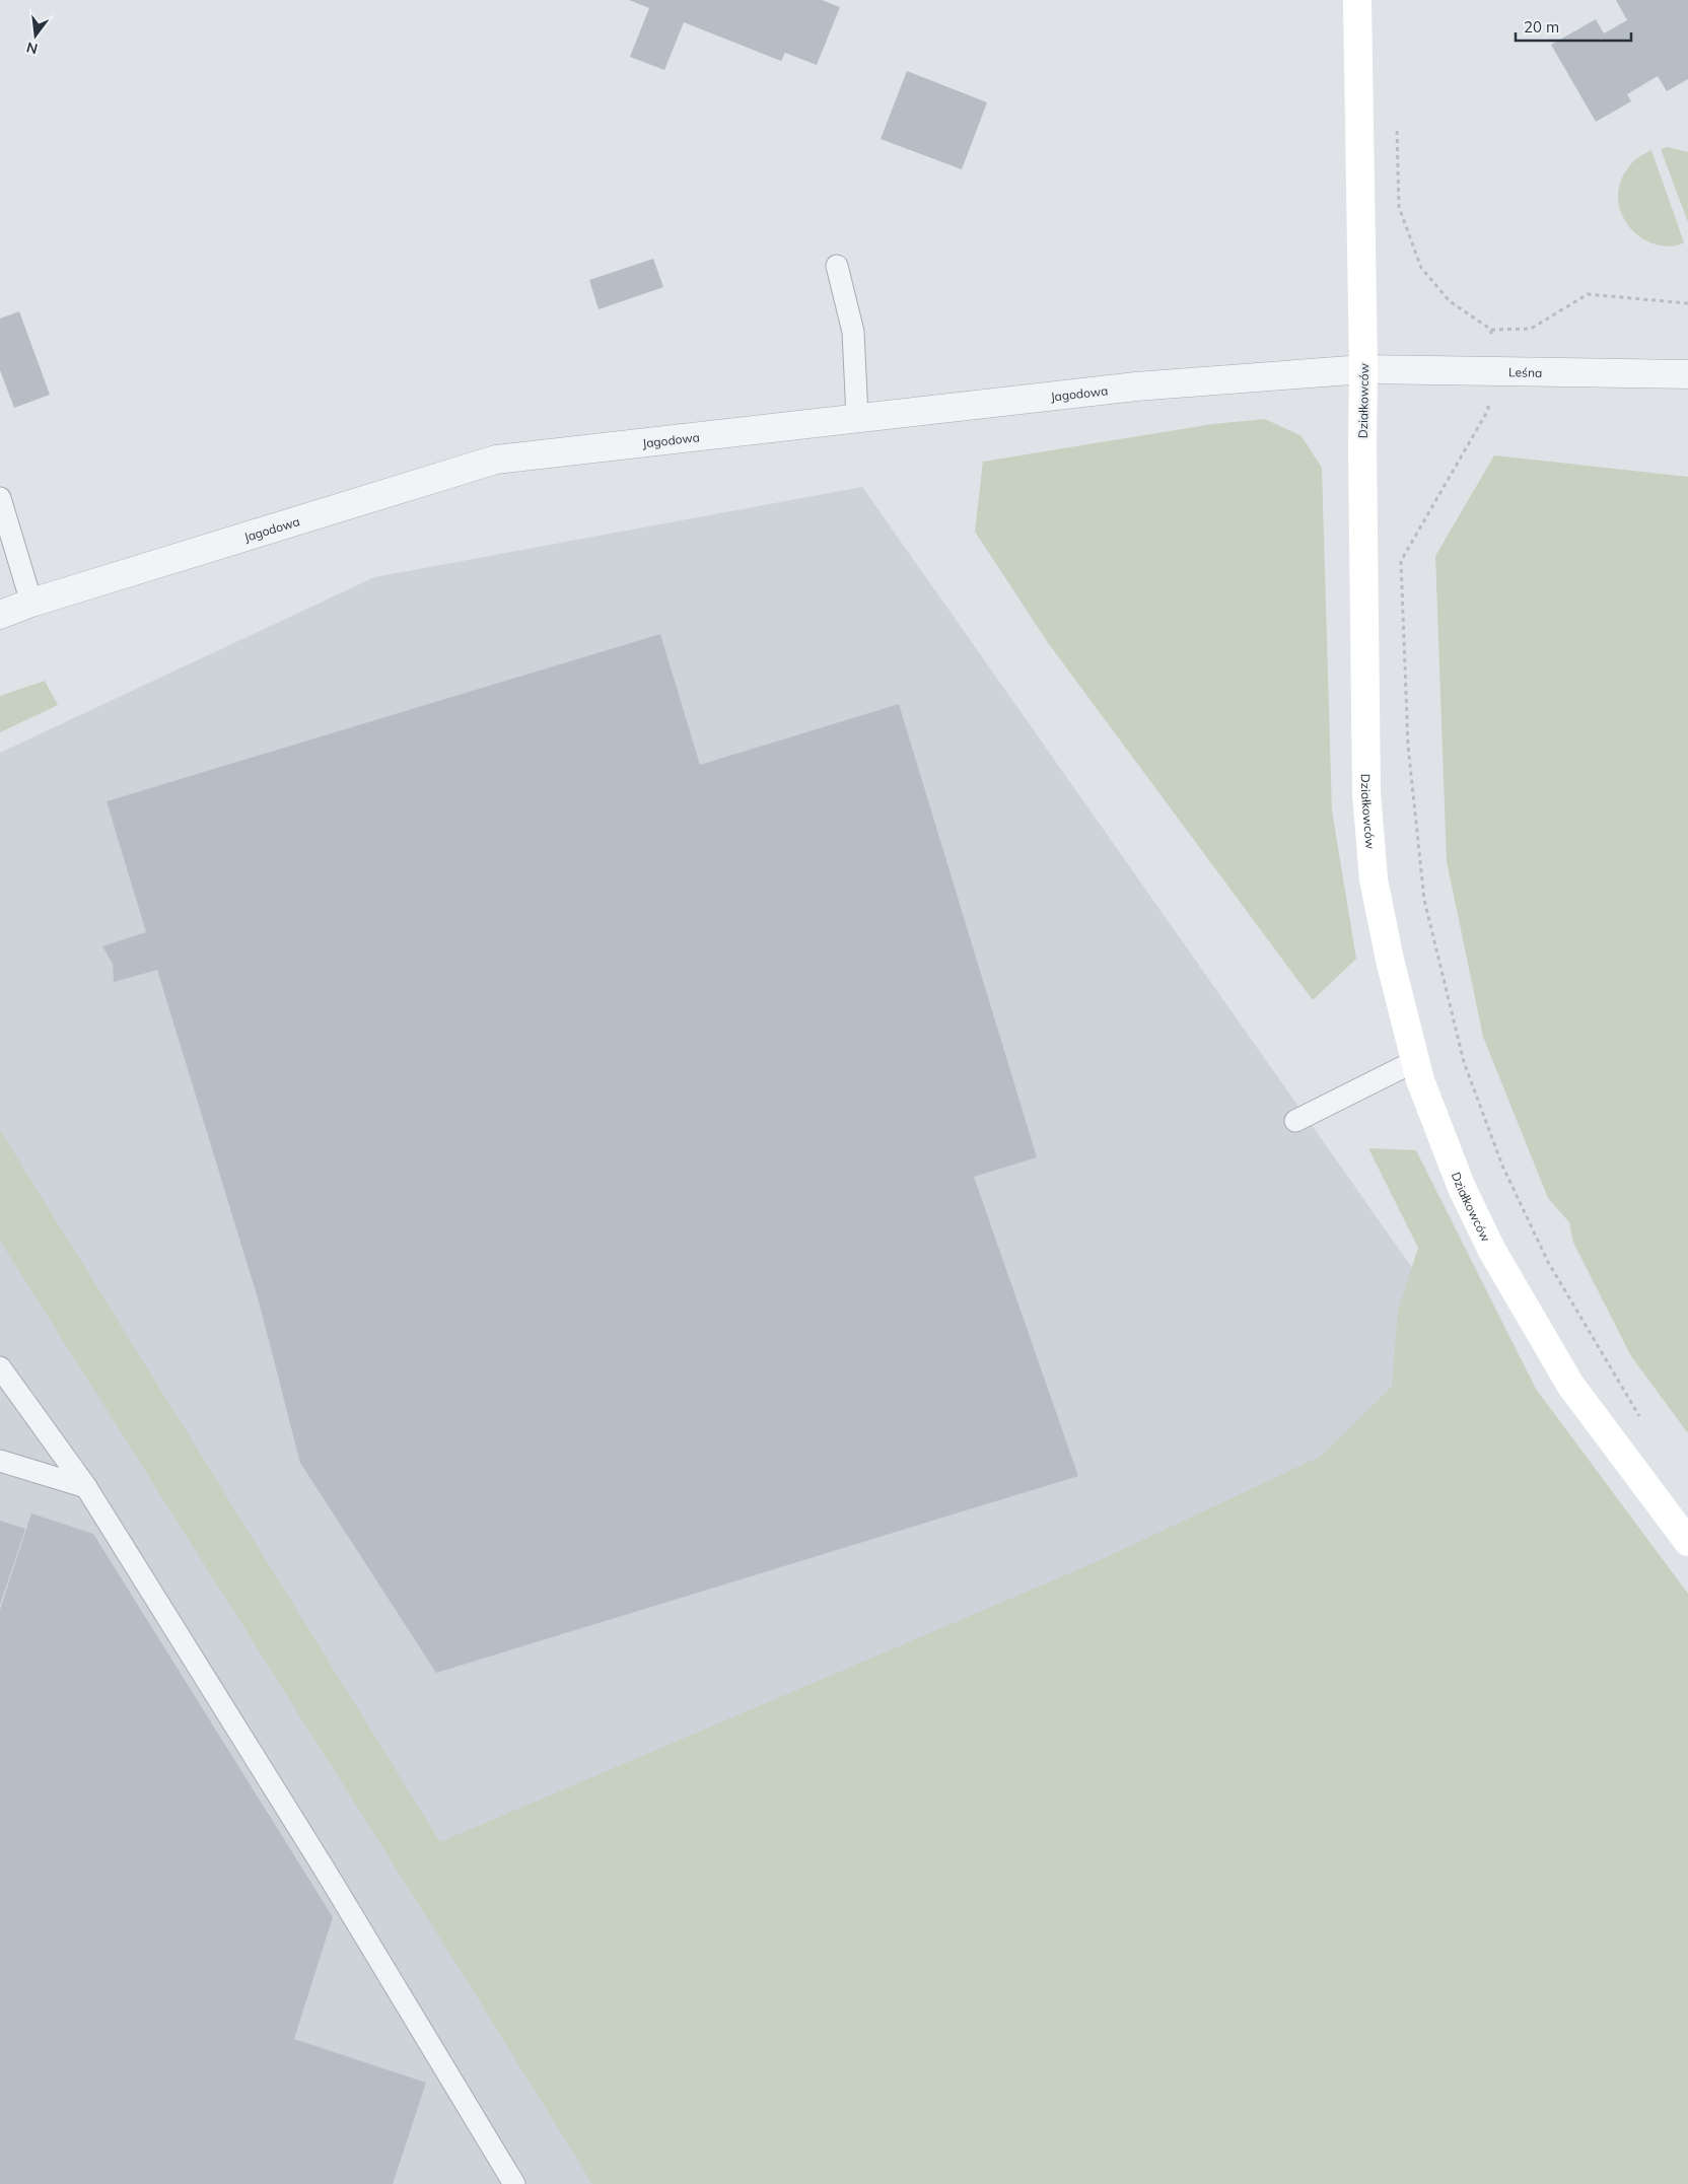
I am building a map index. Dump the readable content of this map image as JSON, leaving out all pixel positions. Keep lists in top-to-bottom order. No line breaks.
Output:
{"streets":{"street":["Leśna","Jagodowa","Działkowców"]},"crossings":[["Leśna","Jagodowa"],["Leśna","Działkowców"],["Jagodowa","Działkowców"]],"scale_bar":"20 m","north":"bottom"}
